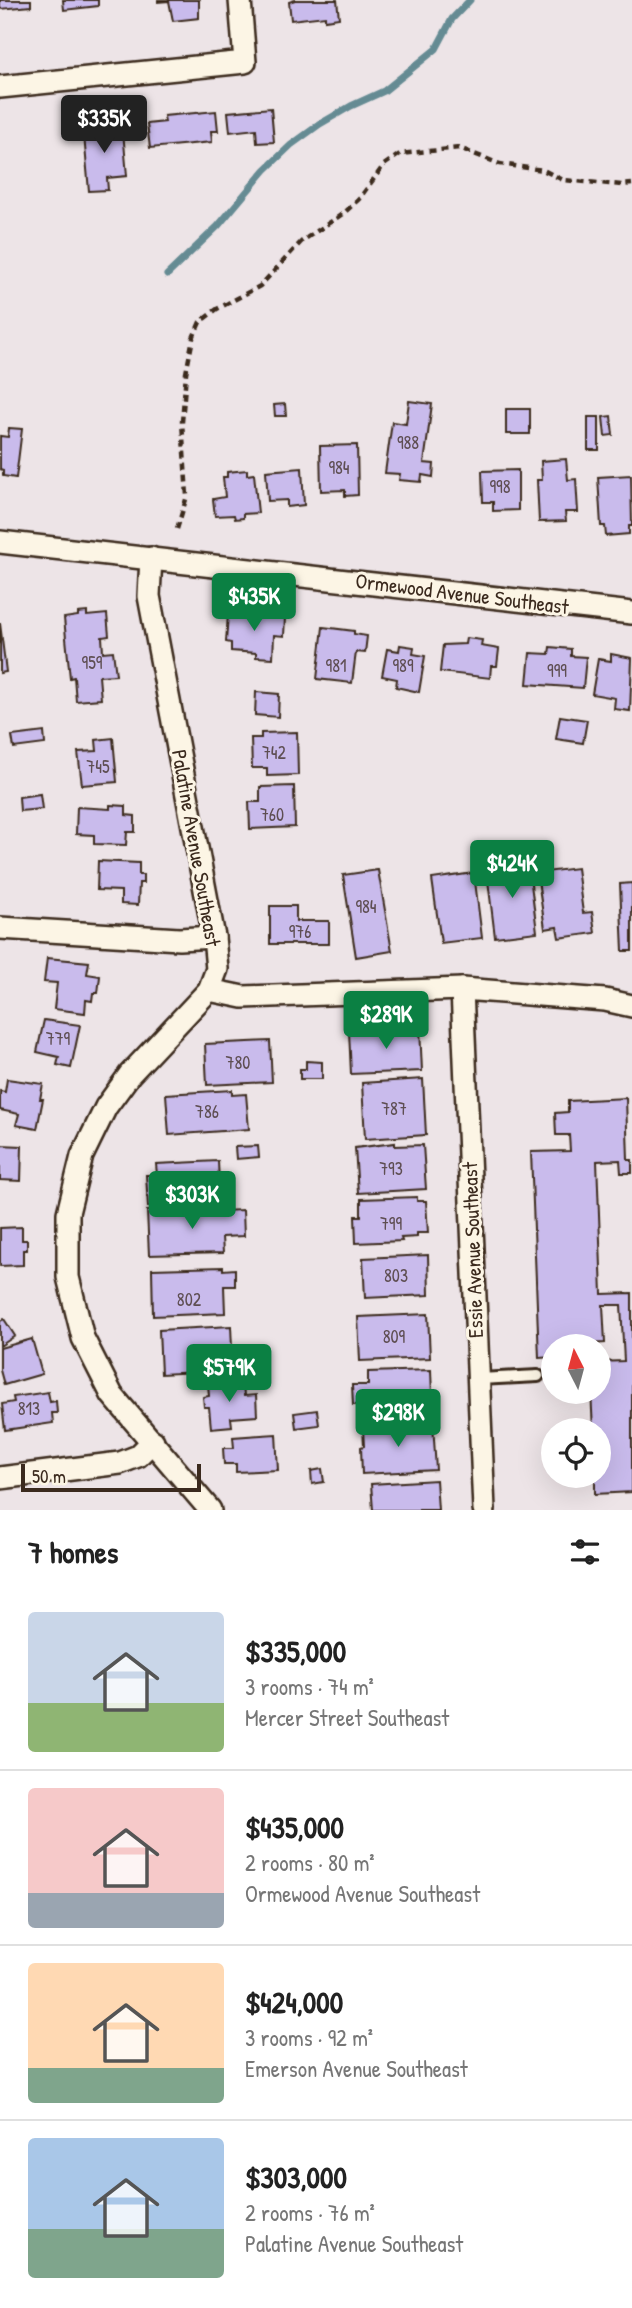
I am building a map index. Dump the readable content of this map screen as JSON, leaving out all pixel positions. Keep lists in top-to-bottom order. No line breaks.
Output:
{"streets":{"street":["Ormewood Avenue Southeast","Palatine Avenue Southeast","Essie Avenue Southeast"]},"crossings":[["Ormewood Avenue Southeast","Palatine Avenue Southeast"]],"house_numbers":["988","984","998","959","981","989","999","742","745","760","984","976","779","780","787","786","793","799","803","802","809","813"],"scale_bar":"50 m","north":"top","page":{"price":["$335K","$435K","$424K","$289K","$303K","$579K","$298K"],"scale":"50 m","heading":"7 homes","list":[{"name":"$335,000","note":"3 rooms · 74 m² · Mercer Street Southeast"},{"name":"$435,000","note":"2 rooms · 80 m² · Ormewood Avenue Southeast"},{"name":"$424,000","note":"3 rooms · 92 m² · Emerson Avenue Southeast"},{"name":"$303,000","note":"2 rooms · 76 m² · Palatine Avenue Southeast"}]}}
